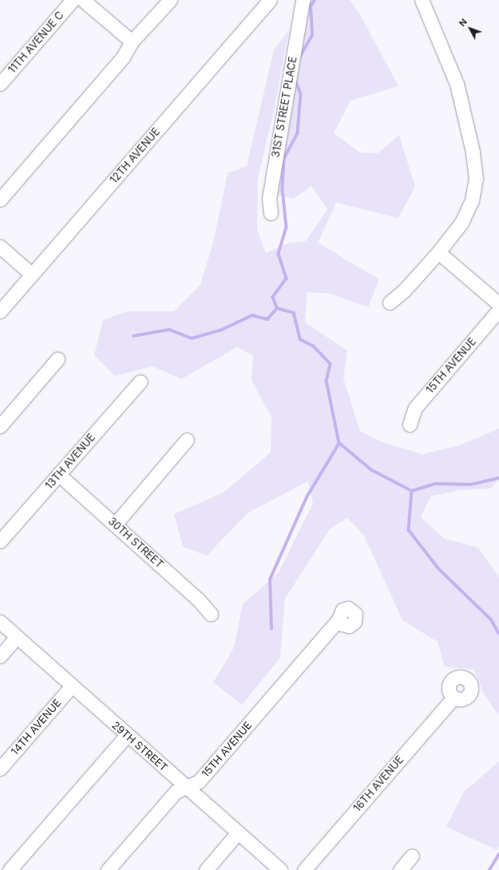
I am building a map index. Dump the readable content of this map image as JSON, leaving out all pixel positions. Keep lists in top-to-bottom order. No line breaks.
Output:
{"streets":{"street":["11TH AVENUE C","31ST STREET PLACE","12TH AVENUE","15TH AVENUE","13TH AVENUE","30TH STREET","14TH AVENUE","29TH STREET","16TH AVENUE"]},"crossings":[["15TH AVENUE","29TH STREET"],["13TH AVENUE","30TH STREET"],["14TH AVENUE","29TH STREET"]],"north":"top left"}
